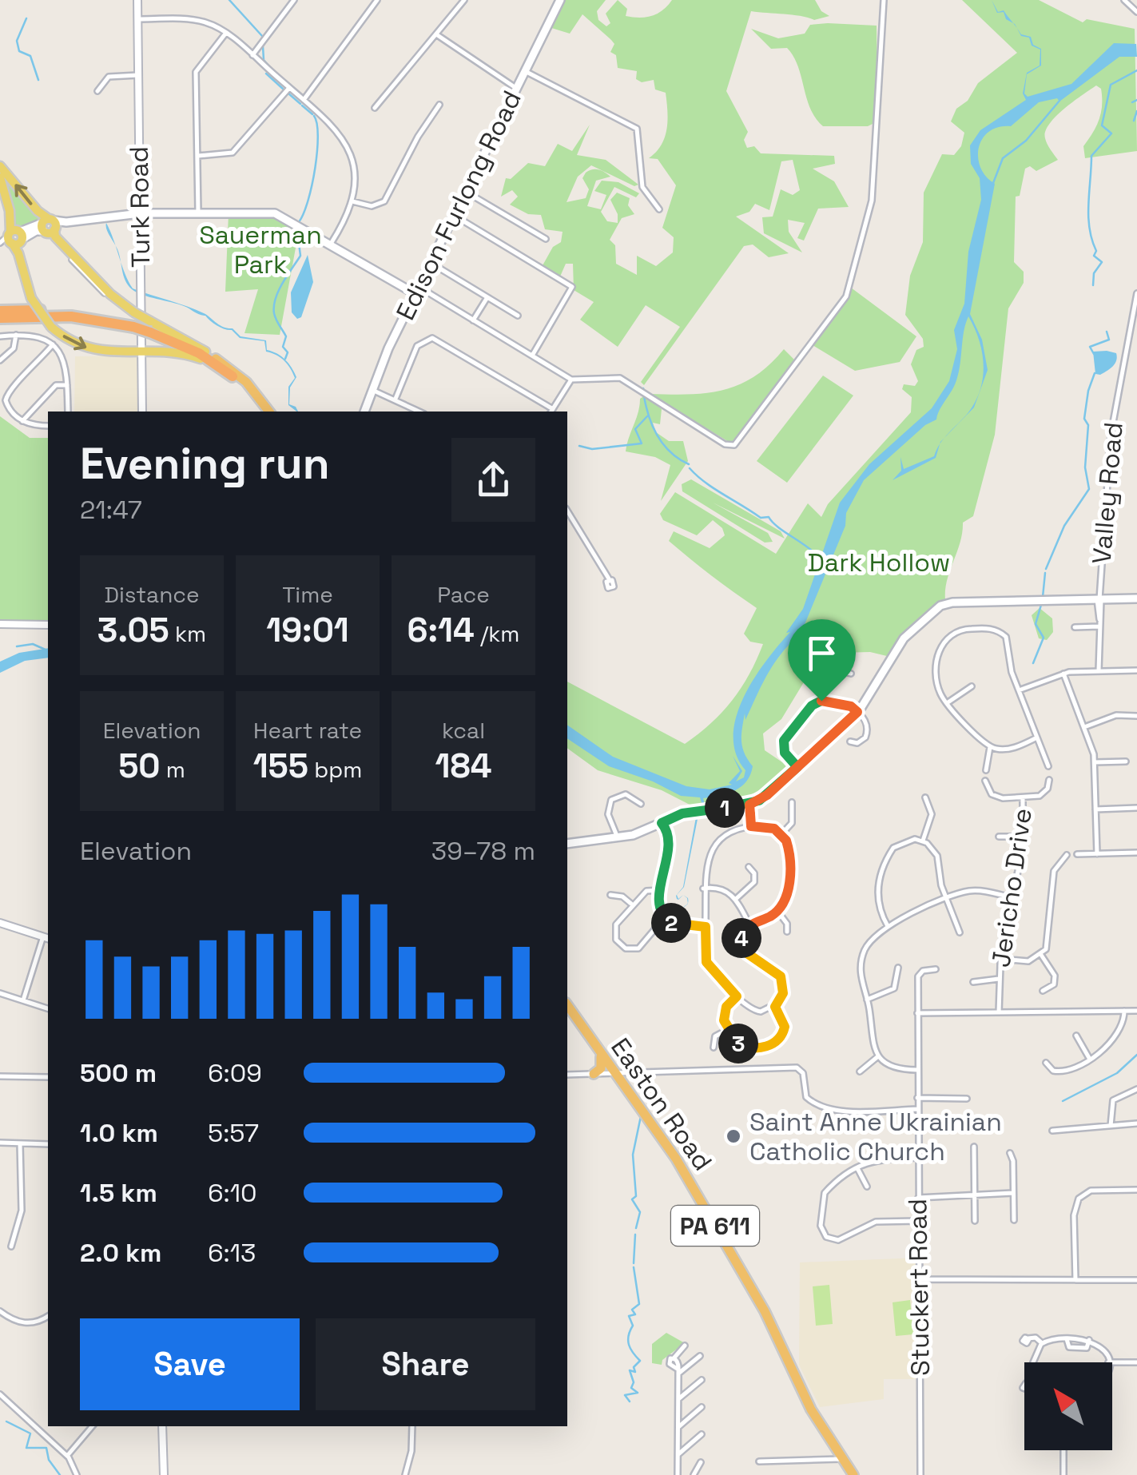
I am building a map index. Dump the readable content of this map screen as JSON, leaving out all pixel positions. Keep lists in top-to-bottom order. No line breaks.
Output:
{"streets":{"highway":["Easton Road","PA 611"],"main road":["Edison Furlong Road"],"street":["Turk Road","Valley Road","Jericho Drive","Stuckert Road"]},"parks":["Sauerman Park","Dark Hollow"],"places":["Saint Anne Ukrainian Catholic Church"],"north":"top left","page":{"heading":["Evening run","21:47"],"stats":[["Distance","3.05 km"],["Time","19:01"],["Pace","6:14 /km"],["Elevation","50 m"],["Heart rate","155 bpm"],["kcal","184"]],"pins":["1","2","4","3"],"chart":["Elevation","39–78 m"],"list":[{"name":"500 m","note":"6:09"},{"name":"1.0 km","note":"5:57"},{"name":"1.5 km","note":"6:10"},{"name":"2.0 km","note":"6:13"}],"buttons":["Save","Share"]}}
